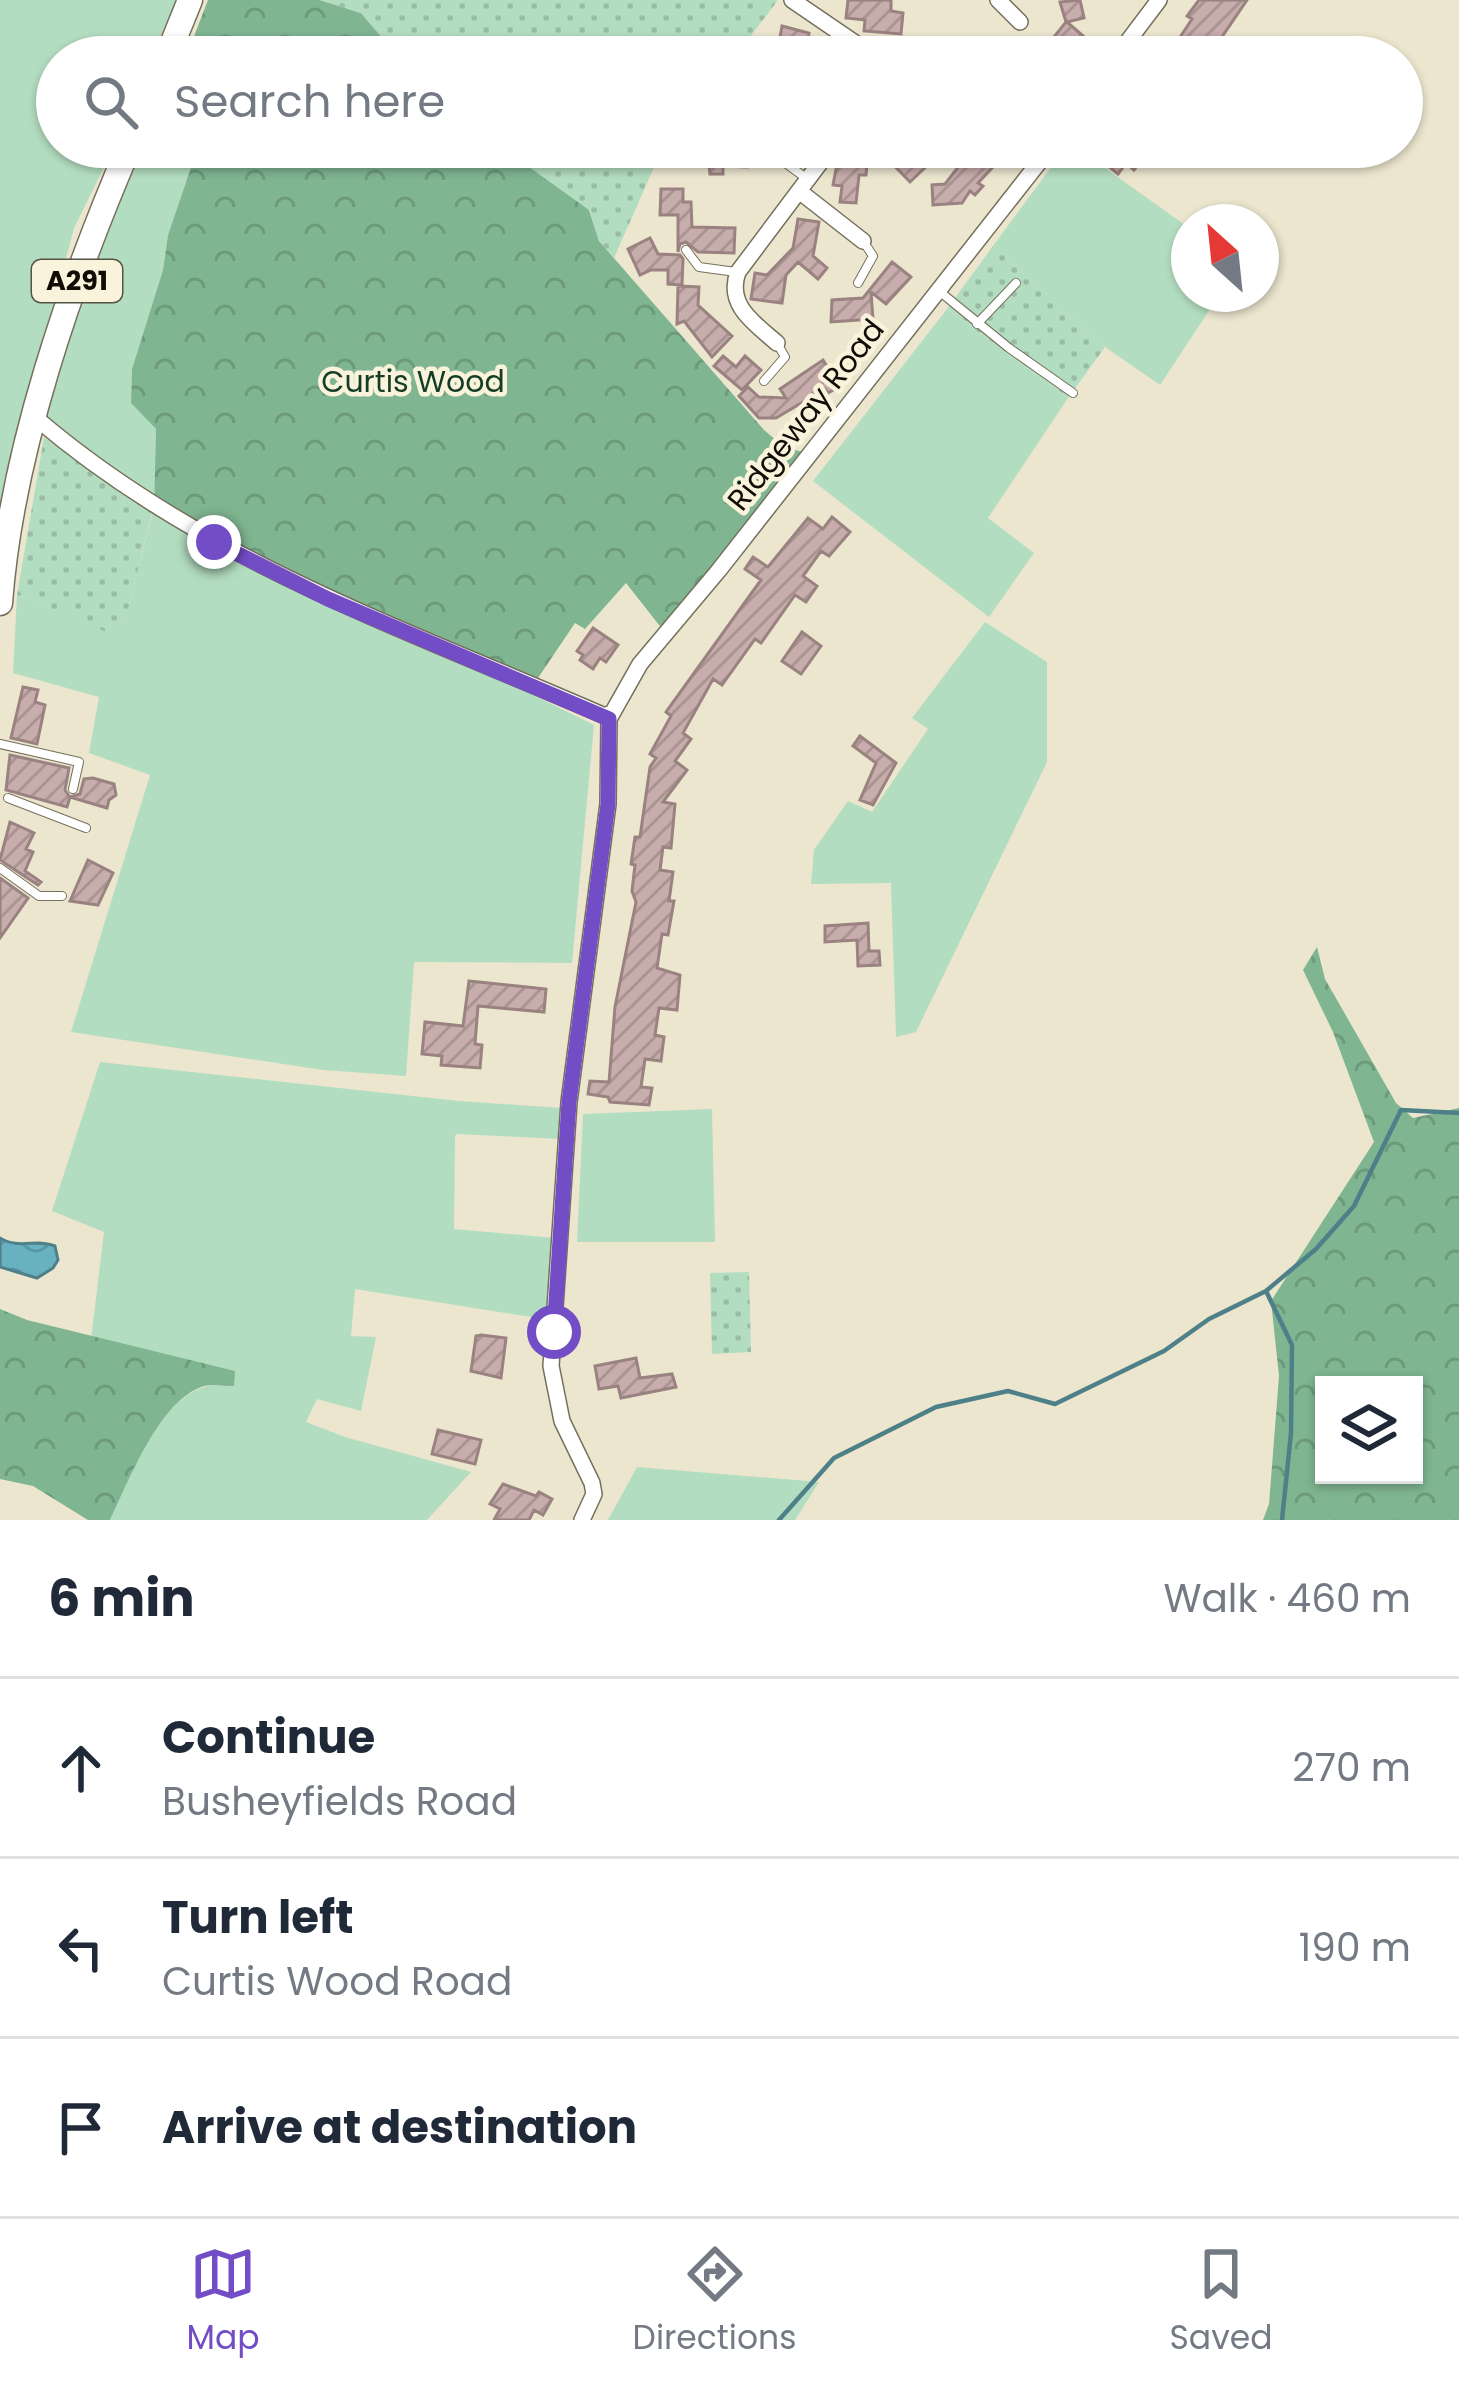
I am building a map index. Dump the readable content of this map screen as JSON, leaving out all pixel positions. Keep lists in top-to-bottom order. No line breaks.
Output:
{"streets":{"main road":["A291"],"street":["Ridgeway Road"]},"parks":["Curtis Wood"],"north":"top left","page":{"search":"Search here","heading":["6 min","Walk · 460 m"],"list":[["Continue","Busheyfields Road","270 m"],["Turn left","Curtis Wood Road","190 m"],"Arrive at destination"],"nav":["Map","Directions","Saved"]}}
